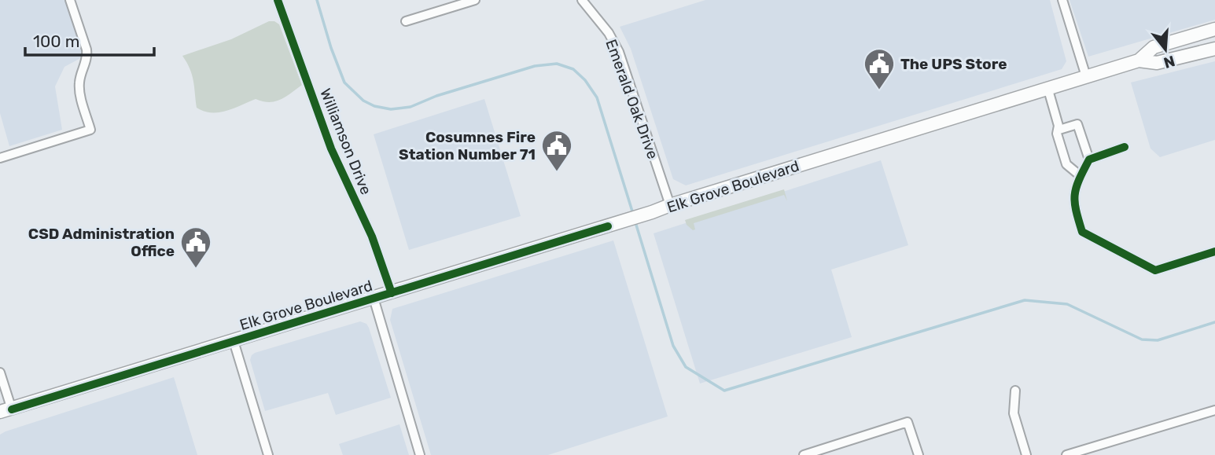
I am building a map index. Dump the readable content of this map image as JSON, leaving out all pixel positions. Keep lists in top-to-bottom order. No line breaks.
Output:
{"streets":{"main road":["Elk Grove Boulevard"],"street":["Emerald Oak Drive","Williamson Drive"]},"crossings":[["Emerald Oak Drive","Elk Grove Boulevard"],["Williamson Drive","Elk Grove Boulevard"]],"places":{"public building":["The UPS Store","Cosumnes Fire Station Number 71","CSD Administration Office"]},"scale_bar":"100 m","north":"bottom"}
